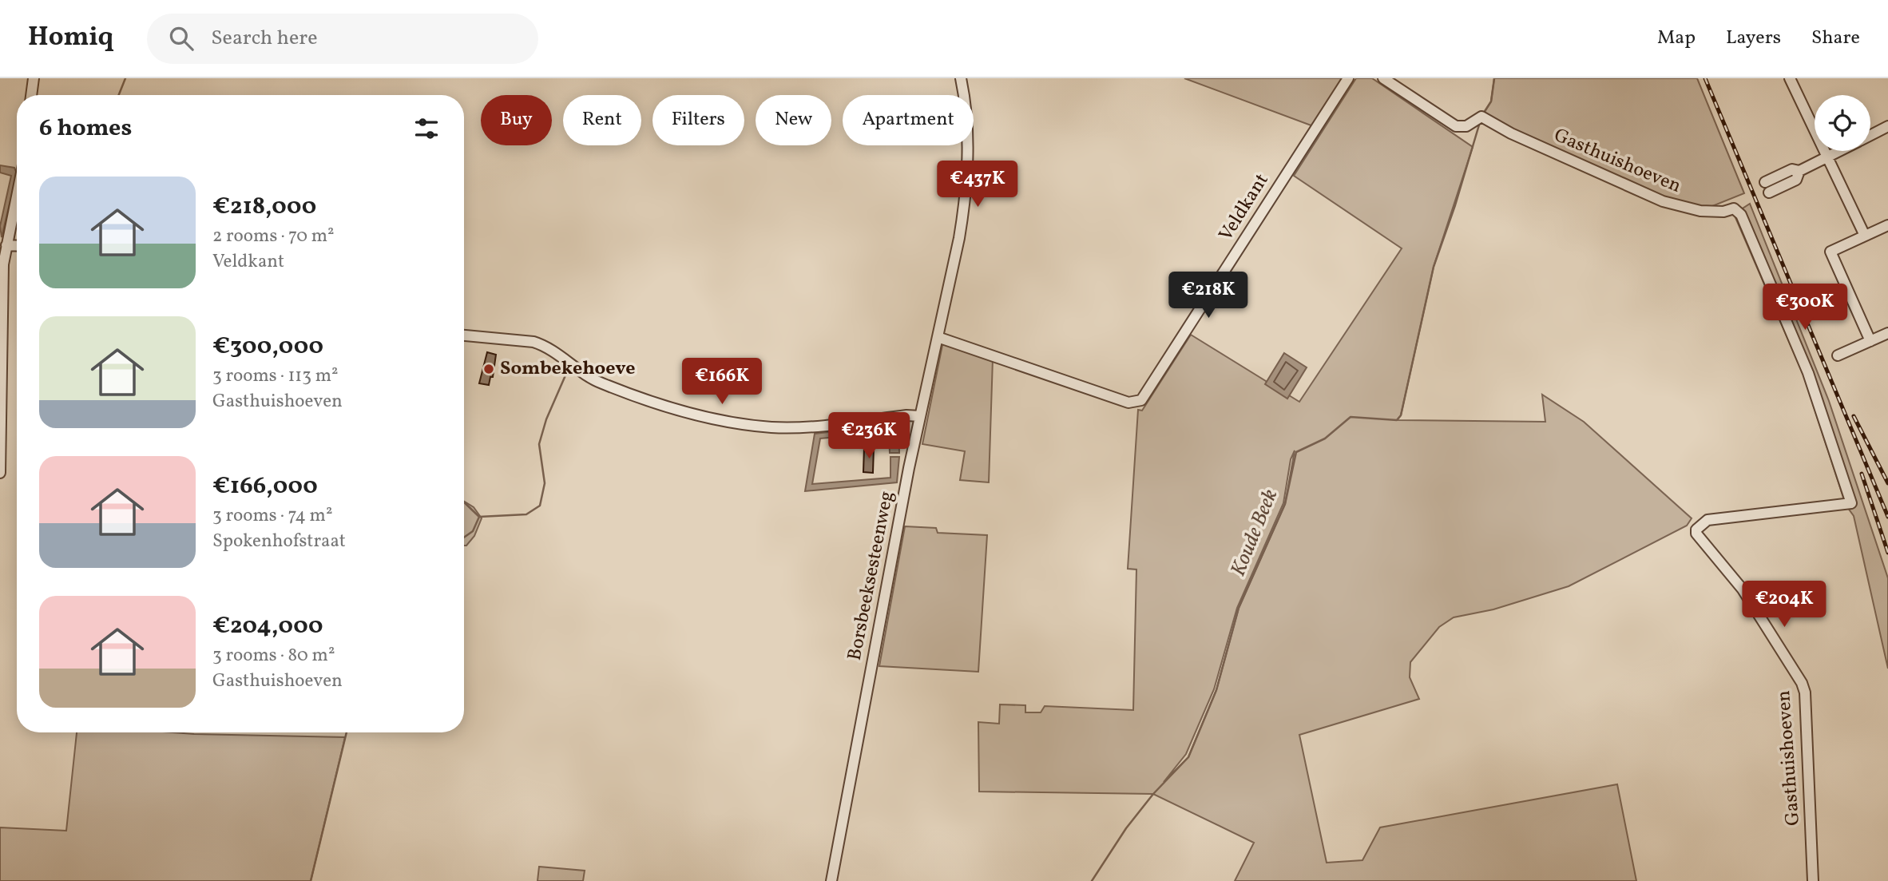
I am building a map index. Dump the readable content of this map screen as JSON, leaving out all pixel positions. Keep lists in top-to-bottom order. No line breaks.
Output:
{"streets":{"street":["Gasthuishoeven","Veldkant","Borsbeeksesteenweg"]},"crossings":[["Veldkant","Borsbeeksesteenweg"]],"water":["Koude Beek"],"places":["Sombekehoeve"],"page":{"header":"Homiq","search":"Search here","nav":["Map","Layers","Share"],"chip":["Buy","Rent","Filters","New","Apartment"],"heading":"6 homes","price":["€437K","€218K","€300K","€166K","€236K","€204K"],"list":[{"name":"€218,000","note":"2 rooms · 70 m² · Veldkant"},{"name":"€300,000","note":"3 rooms · 113 m² · Gasthuishoeven"},{"name":"€166,000","note":"3 rooms · 74 m² · Spokenhofstraat"},{"name":"€204,000","note":"3 rooms · 80 m² · Gasthuishoeven"}]}}
